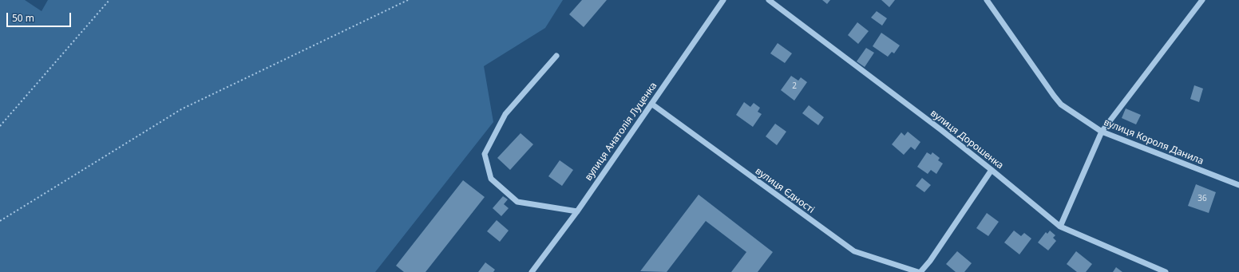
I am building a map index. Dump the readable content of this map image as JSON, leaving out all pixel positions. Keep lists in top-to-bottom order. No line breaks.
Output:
{"streets":{"street":["вулиця Анатолія Луценка","вулиця Дорошенка","вулиця Короля Данила","вулиця Єдності"]},"crossings":[["вулиця Анатолія Луценка","вулиця Єдності"]],"house_numbers":["2","36"],"scale_bar":"50 m"}
